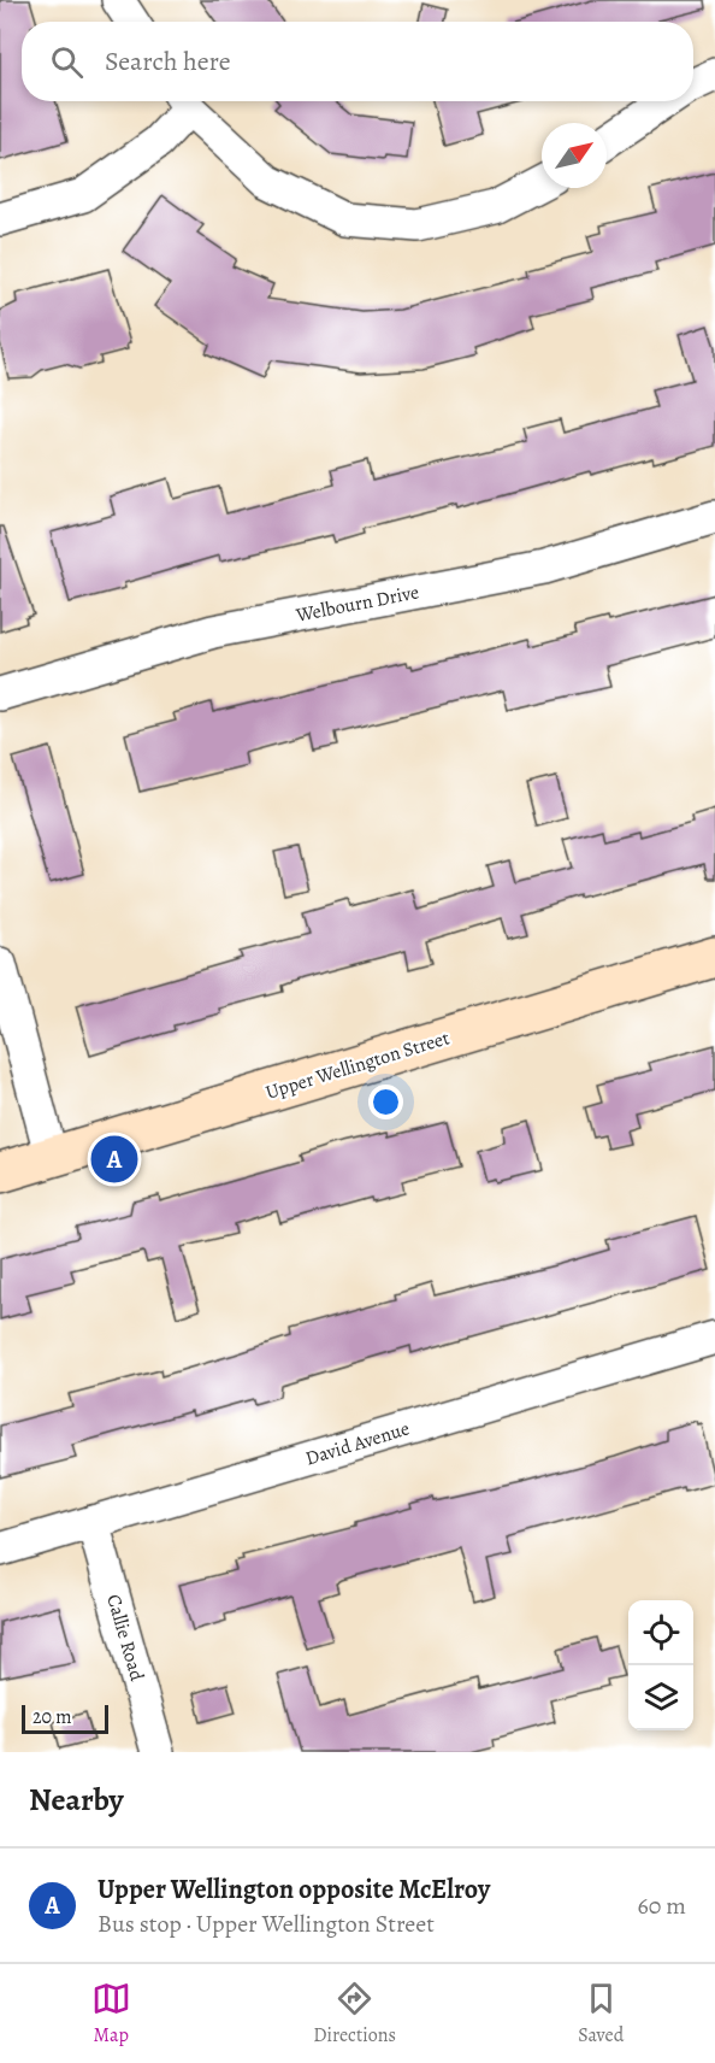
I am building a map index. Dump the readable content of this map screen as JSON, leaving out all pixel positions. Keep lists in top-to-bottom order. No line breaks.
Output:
{"streets":{"main road":["Upper Wellington Street"],"street":["Welbourn Drive","David Avenue","Callie Road"]},"crossings":[["David Avenue","Callie Road"]],"scale_bar":"20 m","north":"top right","page":{"search":"Search here","pins":"A","scale":"20 m","heading":"Nearby","list":[{"mark":"A","name":"Upper Wellington opposite McElroy","note":"Bus stop · Upper Wellington Street","value":"60 m"}],"nav":["Map","Directions","Saved"]}}
